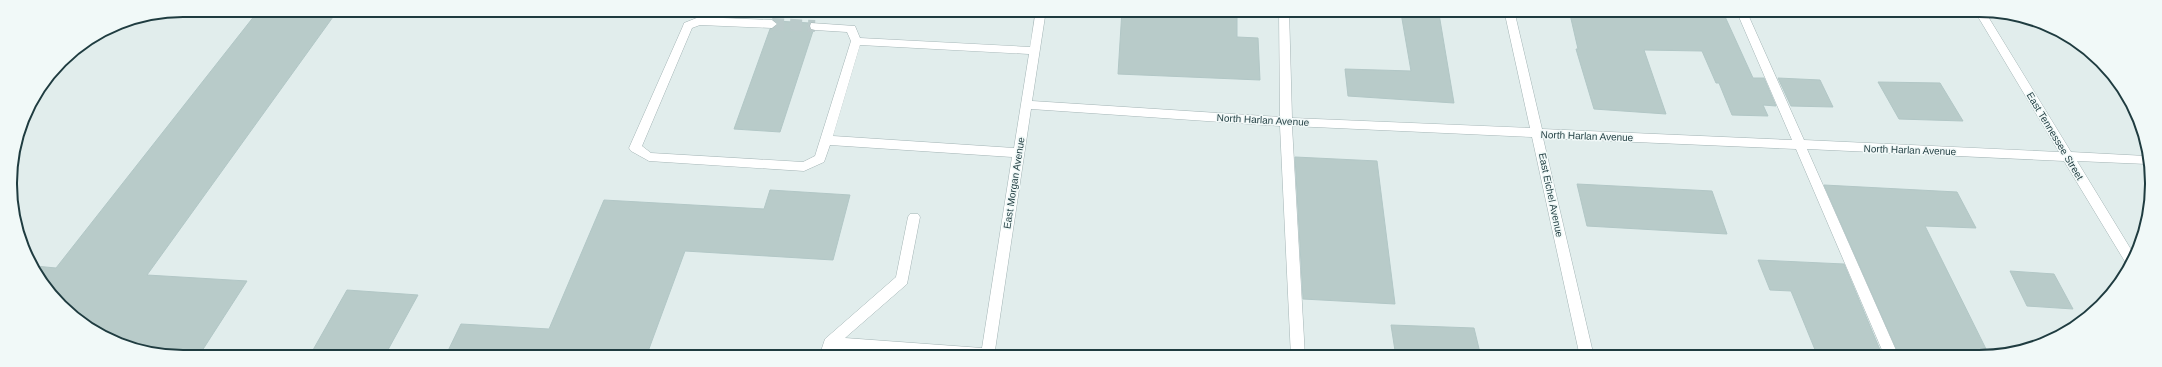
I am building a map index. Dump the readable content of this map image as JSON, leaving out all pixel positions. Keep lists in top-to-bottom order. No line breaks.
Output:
{"streets":{"street":["North Harlan Avenue","East Tennessee Street","East Morgan Avenue","East Eichel Avenue"]},"crossings":[["North Harlan Avenue","East Tennessee Street"],["North Harlan Avenue","East Morgan Avenue"],["North Harlan Avenue","East Eichel Avenue"]]}
